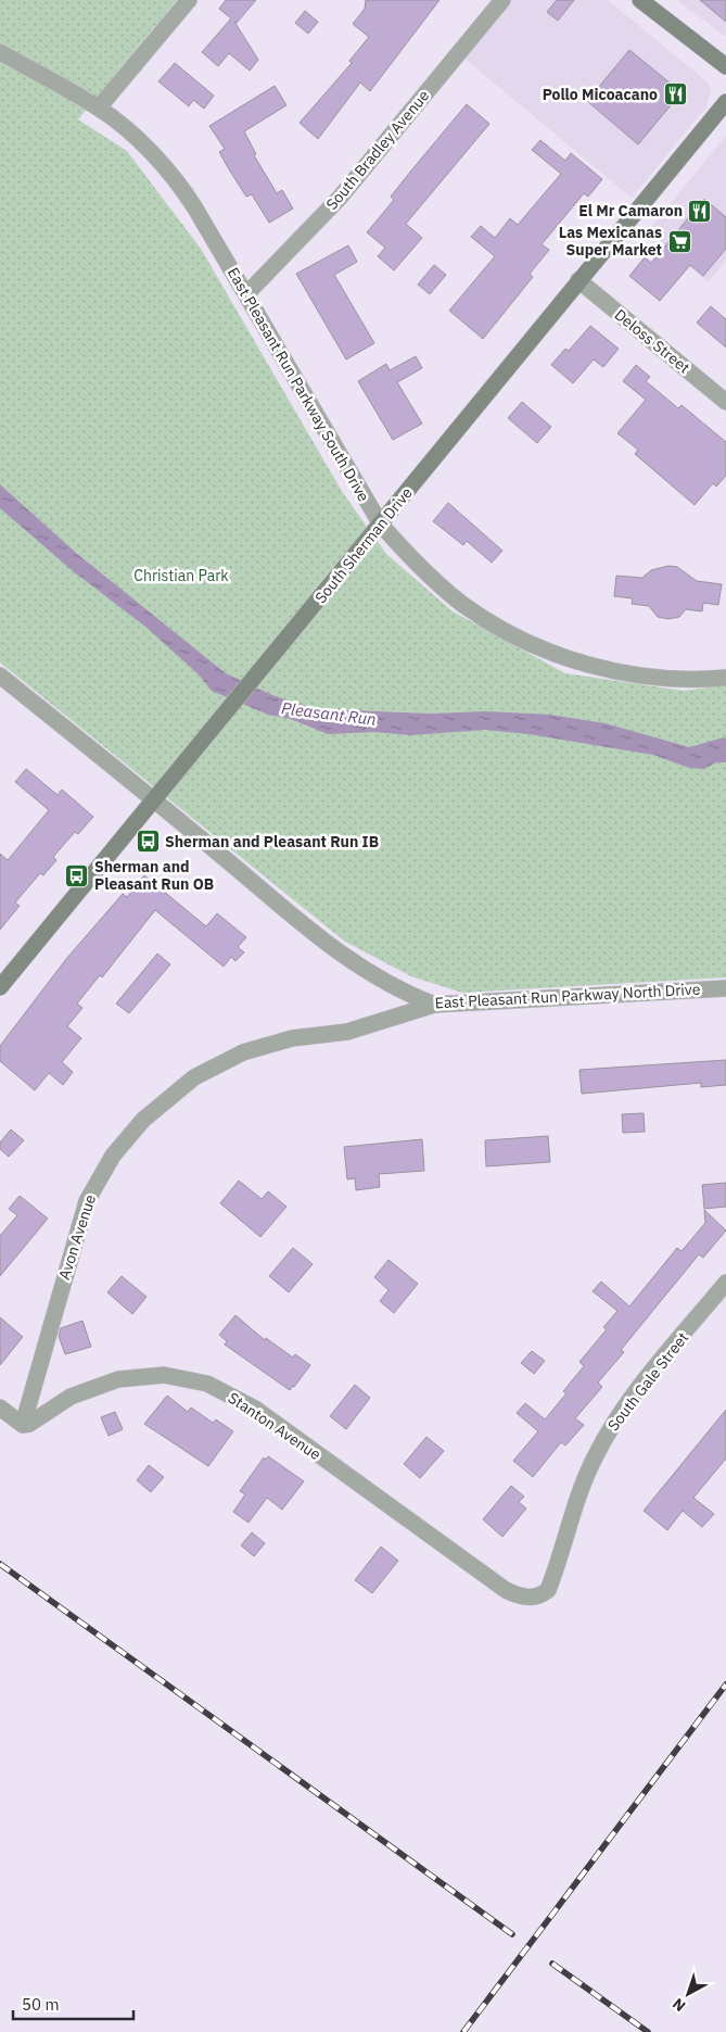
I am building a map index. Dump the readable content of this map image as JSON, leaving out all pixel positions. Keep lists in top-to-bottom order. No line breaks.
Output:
{"streets":{"main road":["South Sherman Drive"],"street":["South Bradley Avenue","Deloss Street","East Pleasant Run Parkway South Drive","East Pleasant Run Parkway North Drive","Avon Avenue","South Gale Street","Stanton Avenue"]},"crossings":[["South Bradley Avenue","East Pleasant Run Parkway South Drive"],["Deloss Street","South Sherman Drive"],["East Pleasant Run Parkway South Drive","South Sherman Drive"],["South Sherman Drive","East Pleasant Run Parkway North Drive"],["East Pleasant Run Parkway North Drive","Avon Avenue"],["Avon Avenue","Stanton Avenue"],["South Gale Street","Stanton Avenue"]],"water":["Pleasant Run"],"parks":["Christian Park"],"places":{"restaurant":["Pollo Micoacano","El Mr Camaron"],"supermarket":["Las Mexicanas Super Market"],"bus stop":["Sherman and Pleasant Run IB","Sherman and Pleasant Run OB"]},"scale_bar":"50 m","north":"bottom left"}
